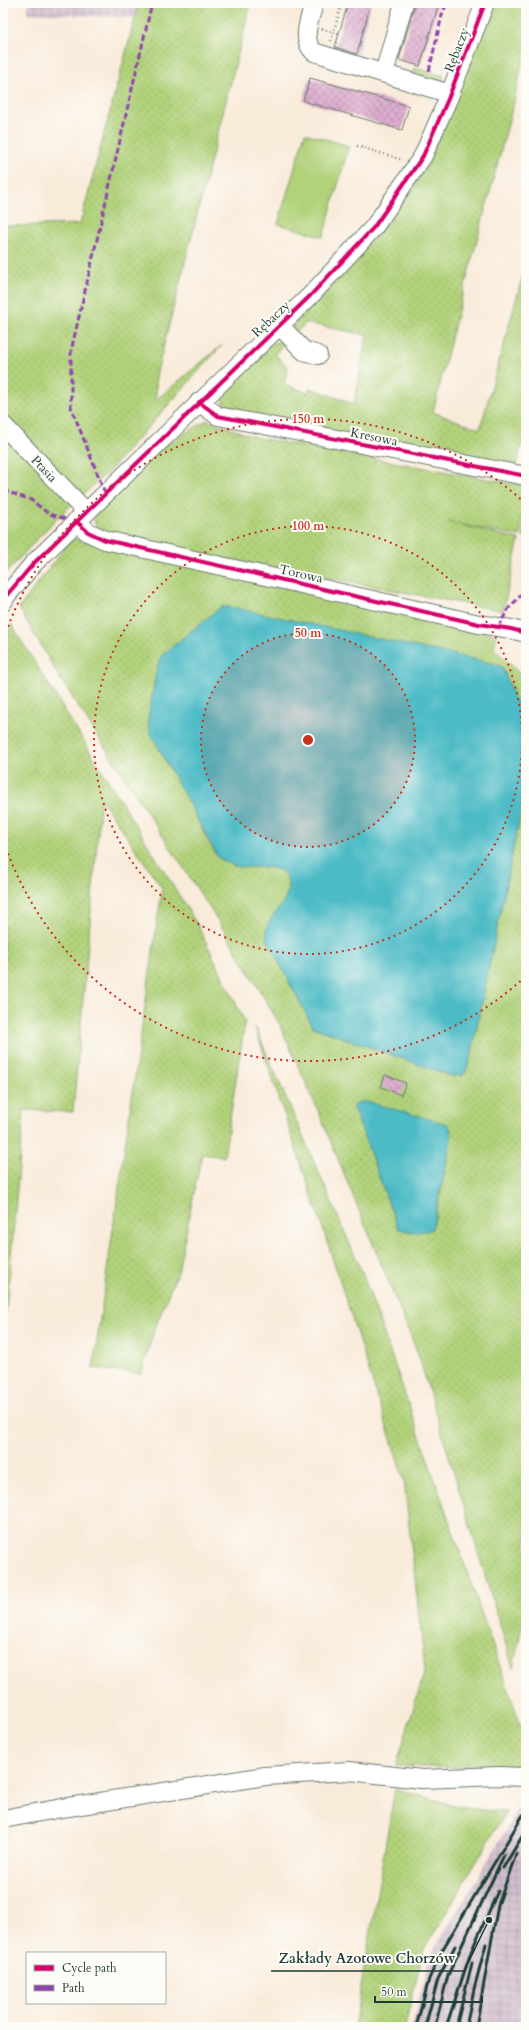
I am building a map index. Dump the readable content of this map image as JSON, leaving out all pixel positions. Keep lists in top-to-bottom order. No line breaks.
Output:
{"streets":{"street":["Rębaczy","Kresowa","Ptasia","Torowa"]},"crossings":[["Rębaczy","Kresowa"],["Rębaczy","Ptasia"],["Rębaczy","Torowa"],["Ptasia","Torowa"]],"places":["Zakłady Azotowe Chorzów"],"legend":["Cycle path","Path"],"scale_bar":"50 m","rings":["150 m","100 m","50 m"]}
